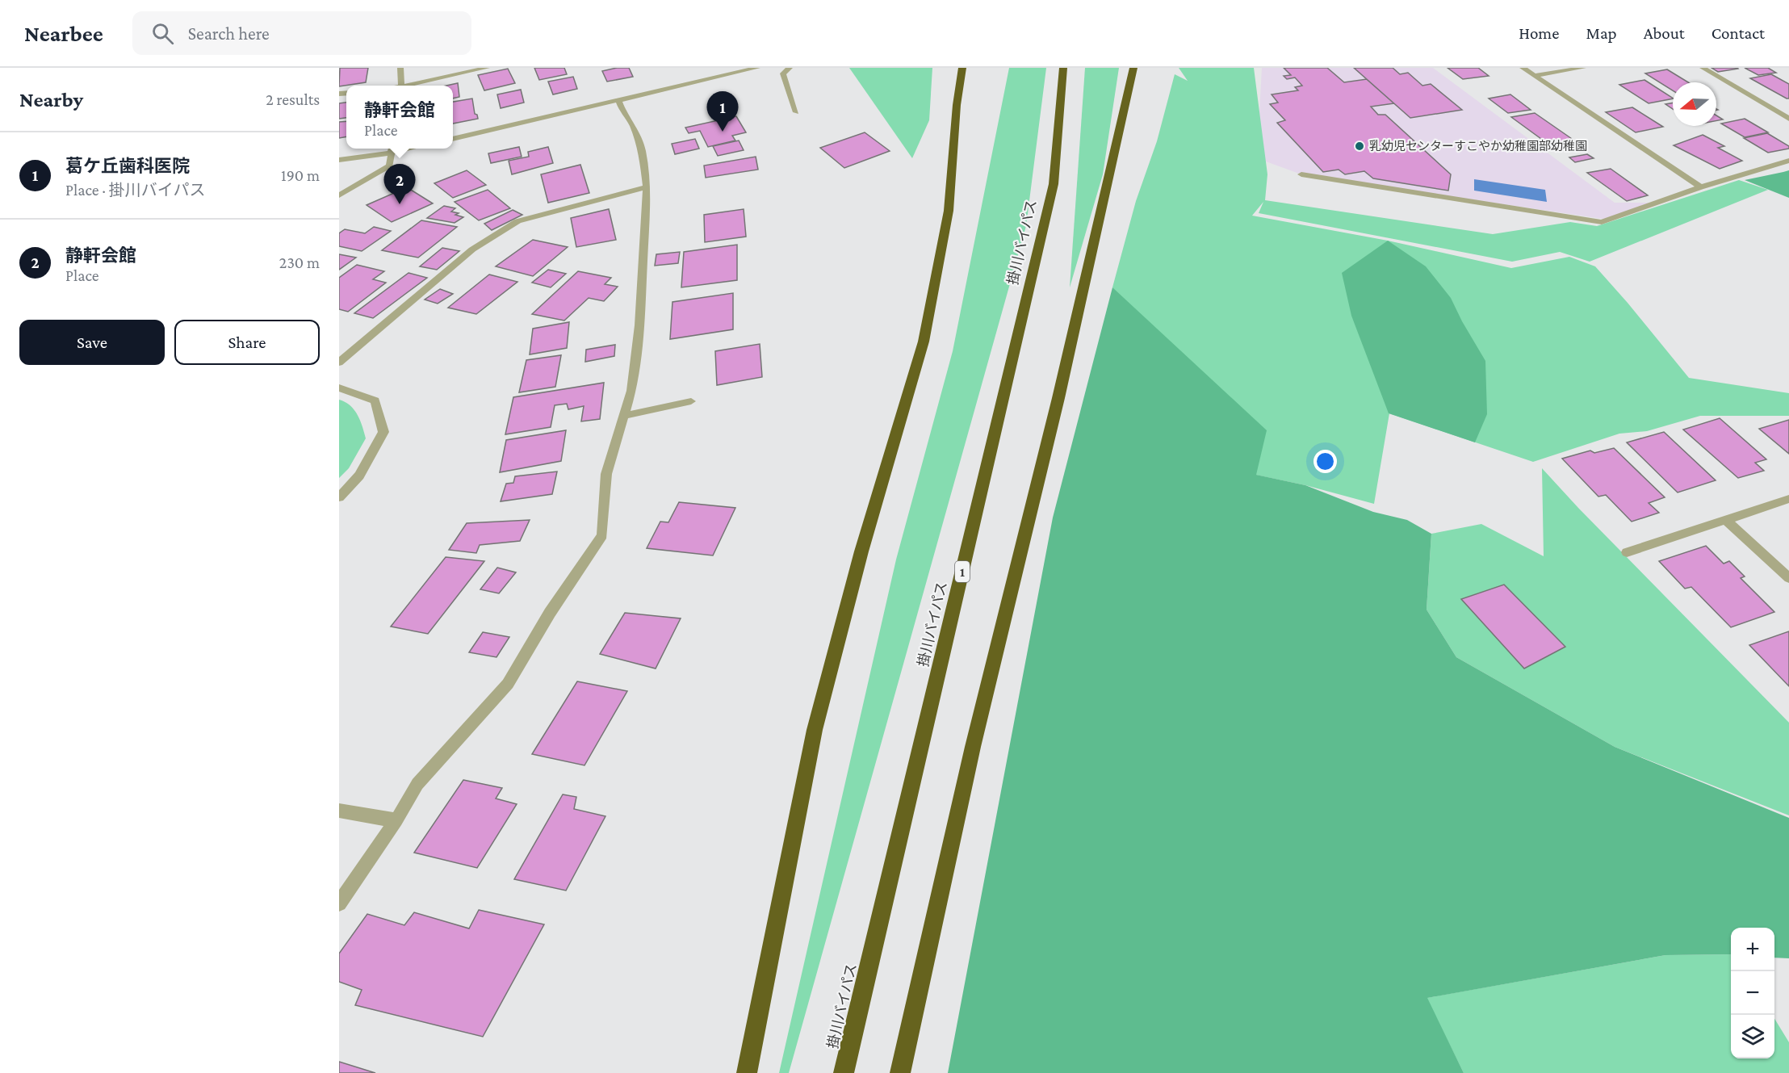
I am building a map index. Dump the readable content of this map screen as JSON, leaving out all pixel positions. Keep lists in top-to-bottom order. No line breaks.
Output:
{"streets":{"highway":["掛川バイパス","1"]},"places":["乳幼児センターすこやか幼稚園部幼稚園"],"north":"left","page":{"header":"Nearbee","search":"Search here","nav":["Home","Map","About","Contact"],"heading":["Nearby","2 results"],"popup":["静軒会館","Place"],"pins":["1","2"],"list":[{"mark":"1","name":"葛ケ丘歯科医院","note":"Place · 掛川バイパス","value":"190 m"},{"mark":"2","name":"静軒会館","note":"Place","value":"230 m"}],"buttons":["Save","Share"],"map_buttons":["+","−"]}}
